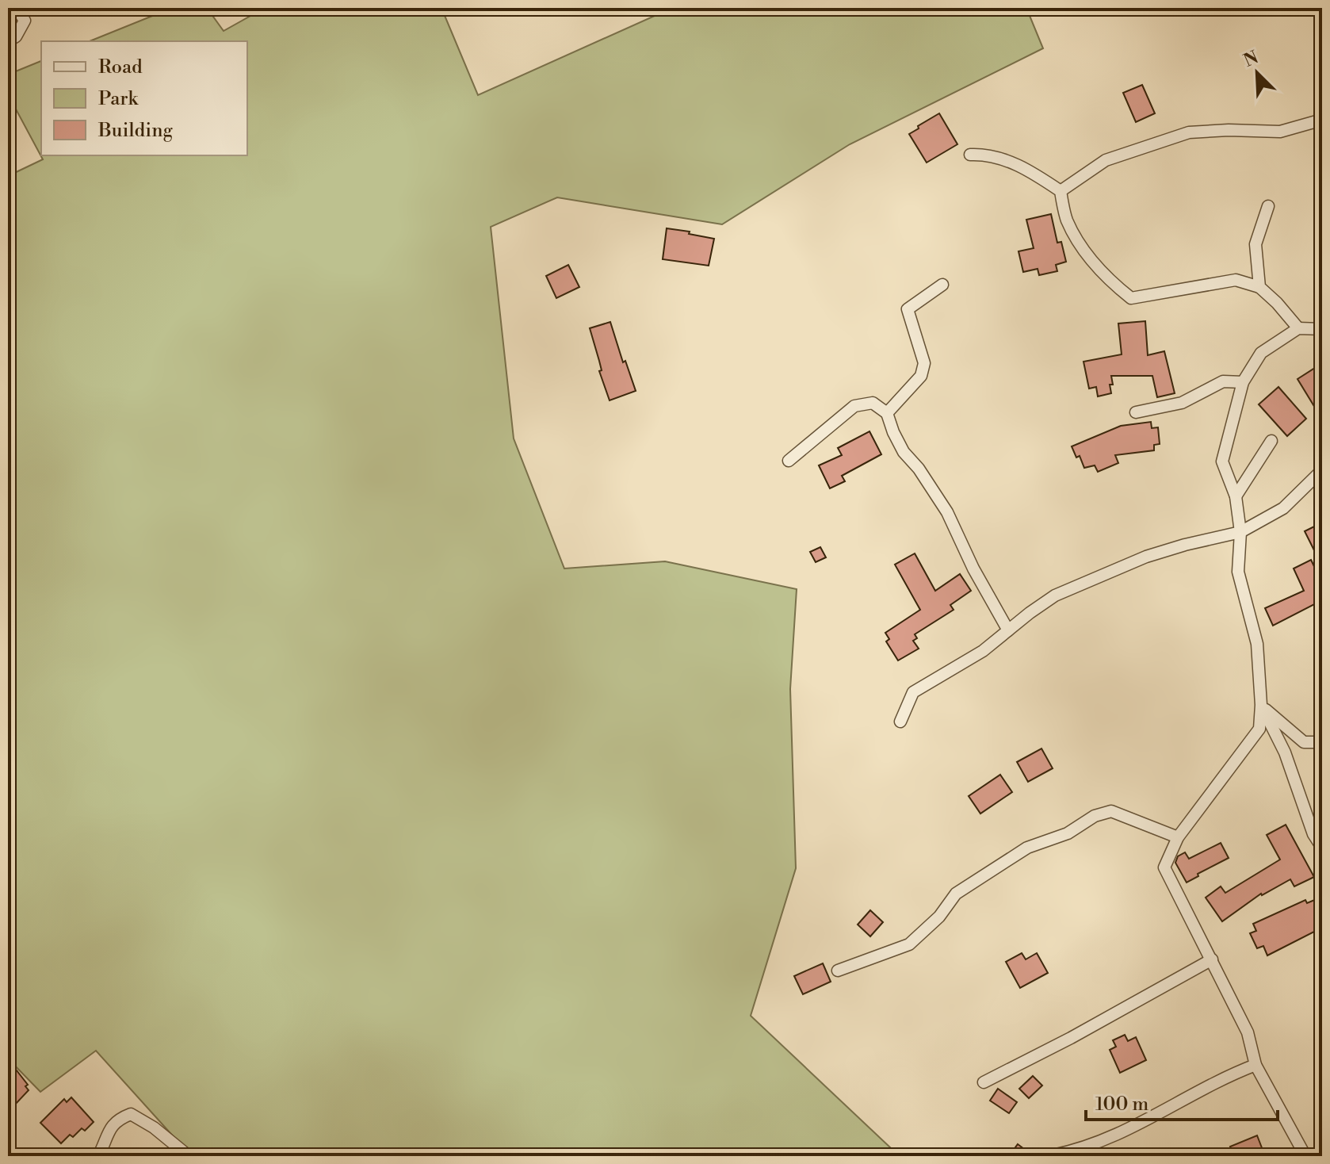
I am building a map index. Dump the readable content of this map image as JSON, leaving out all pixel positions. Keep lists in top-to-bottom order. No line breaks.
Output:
{"legend":["Road","Park","Building"],"scale_bar":"100 m","north":"top left"}
